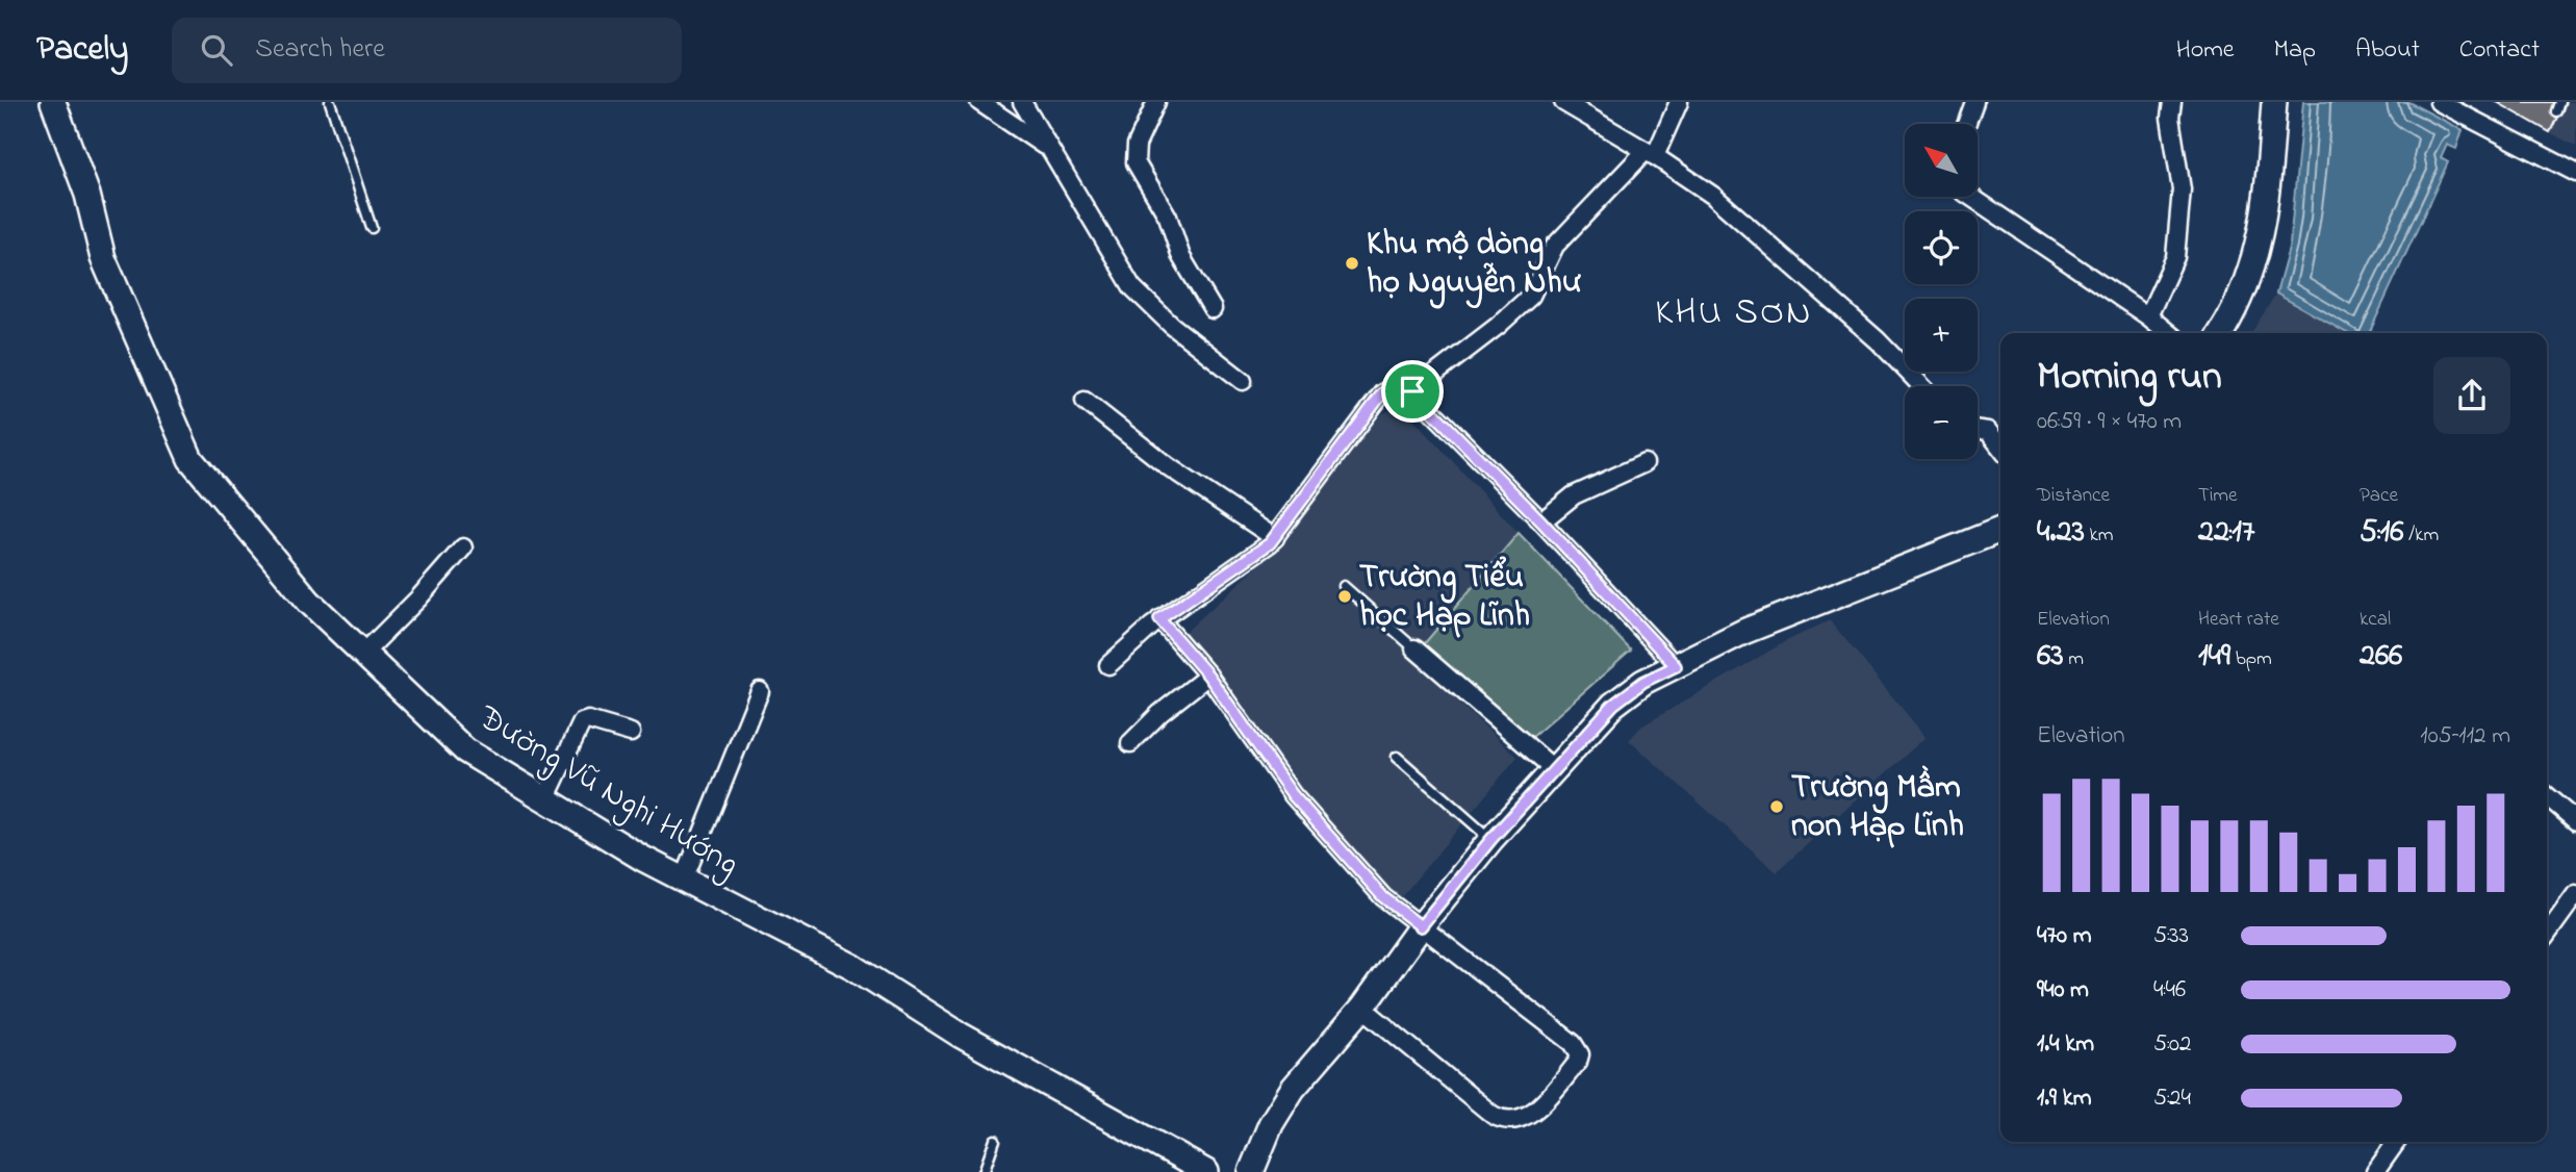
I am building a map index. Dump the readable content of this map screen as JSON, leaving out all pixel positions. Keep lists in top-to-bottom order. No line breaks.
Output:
{"streets":{"street":["Đường Vũ Nghi Hướng"]},"districts":["KHU SƠN"],"places":["Khu mộ dòng họ Nguyễn Như","Trường Tiểu học Hạp Lĩnh","Trường Mầm non Hạp Lĩnh"],"north":"top left","page":{"header":"Pacely","search":"Search here","nav":["Home","Map","About","Contact"],"map_buttons":["+","−"],"heading":["Morning run","06:59 · 9 × 470 m"],"stats":[["Distance","4.23 km"],["Time","22:17"],["Pace","5:16 /km"],["Elevation","63 m"],["Heart rate","149 bpm"],["kcal","266"]],"chart":["Elevation","105–112 m"],"list":[{"name":"470 m","note":"5:33"},{"name":"940 m","note":"4:46"},{"name":"1.4 km","note":"5:02"},{"name":"1.9 km","note":"5:24"}]}}
